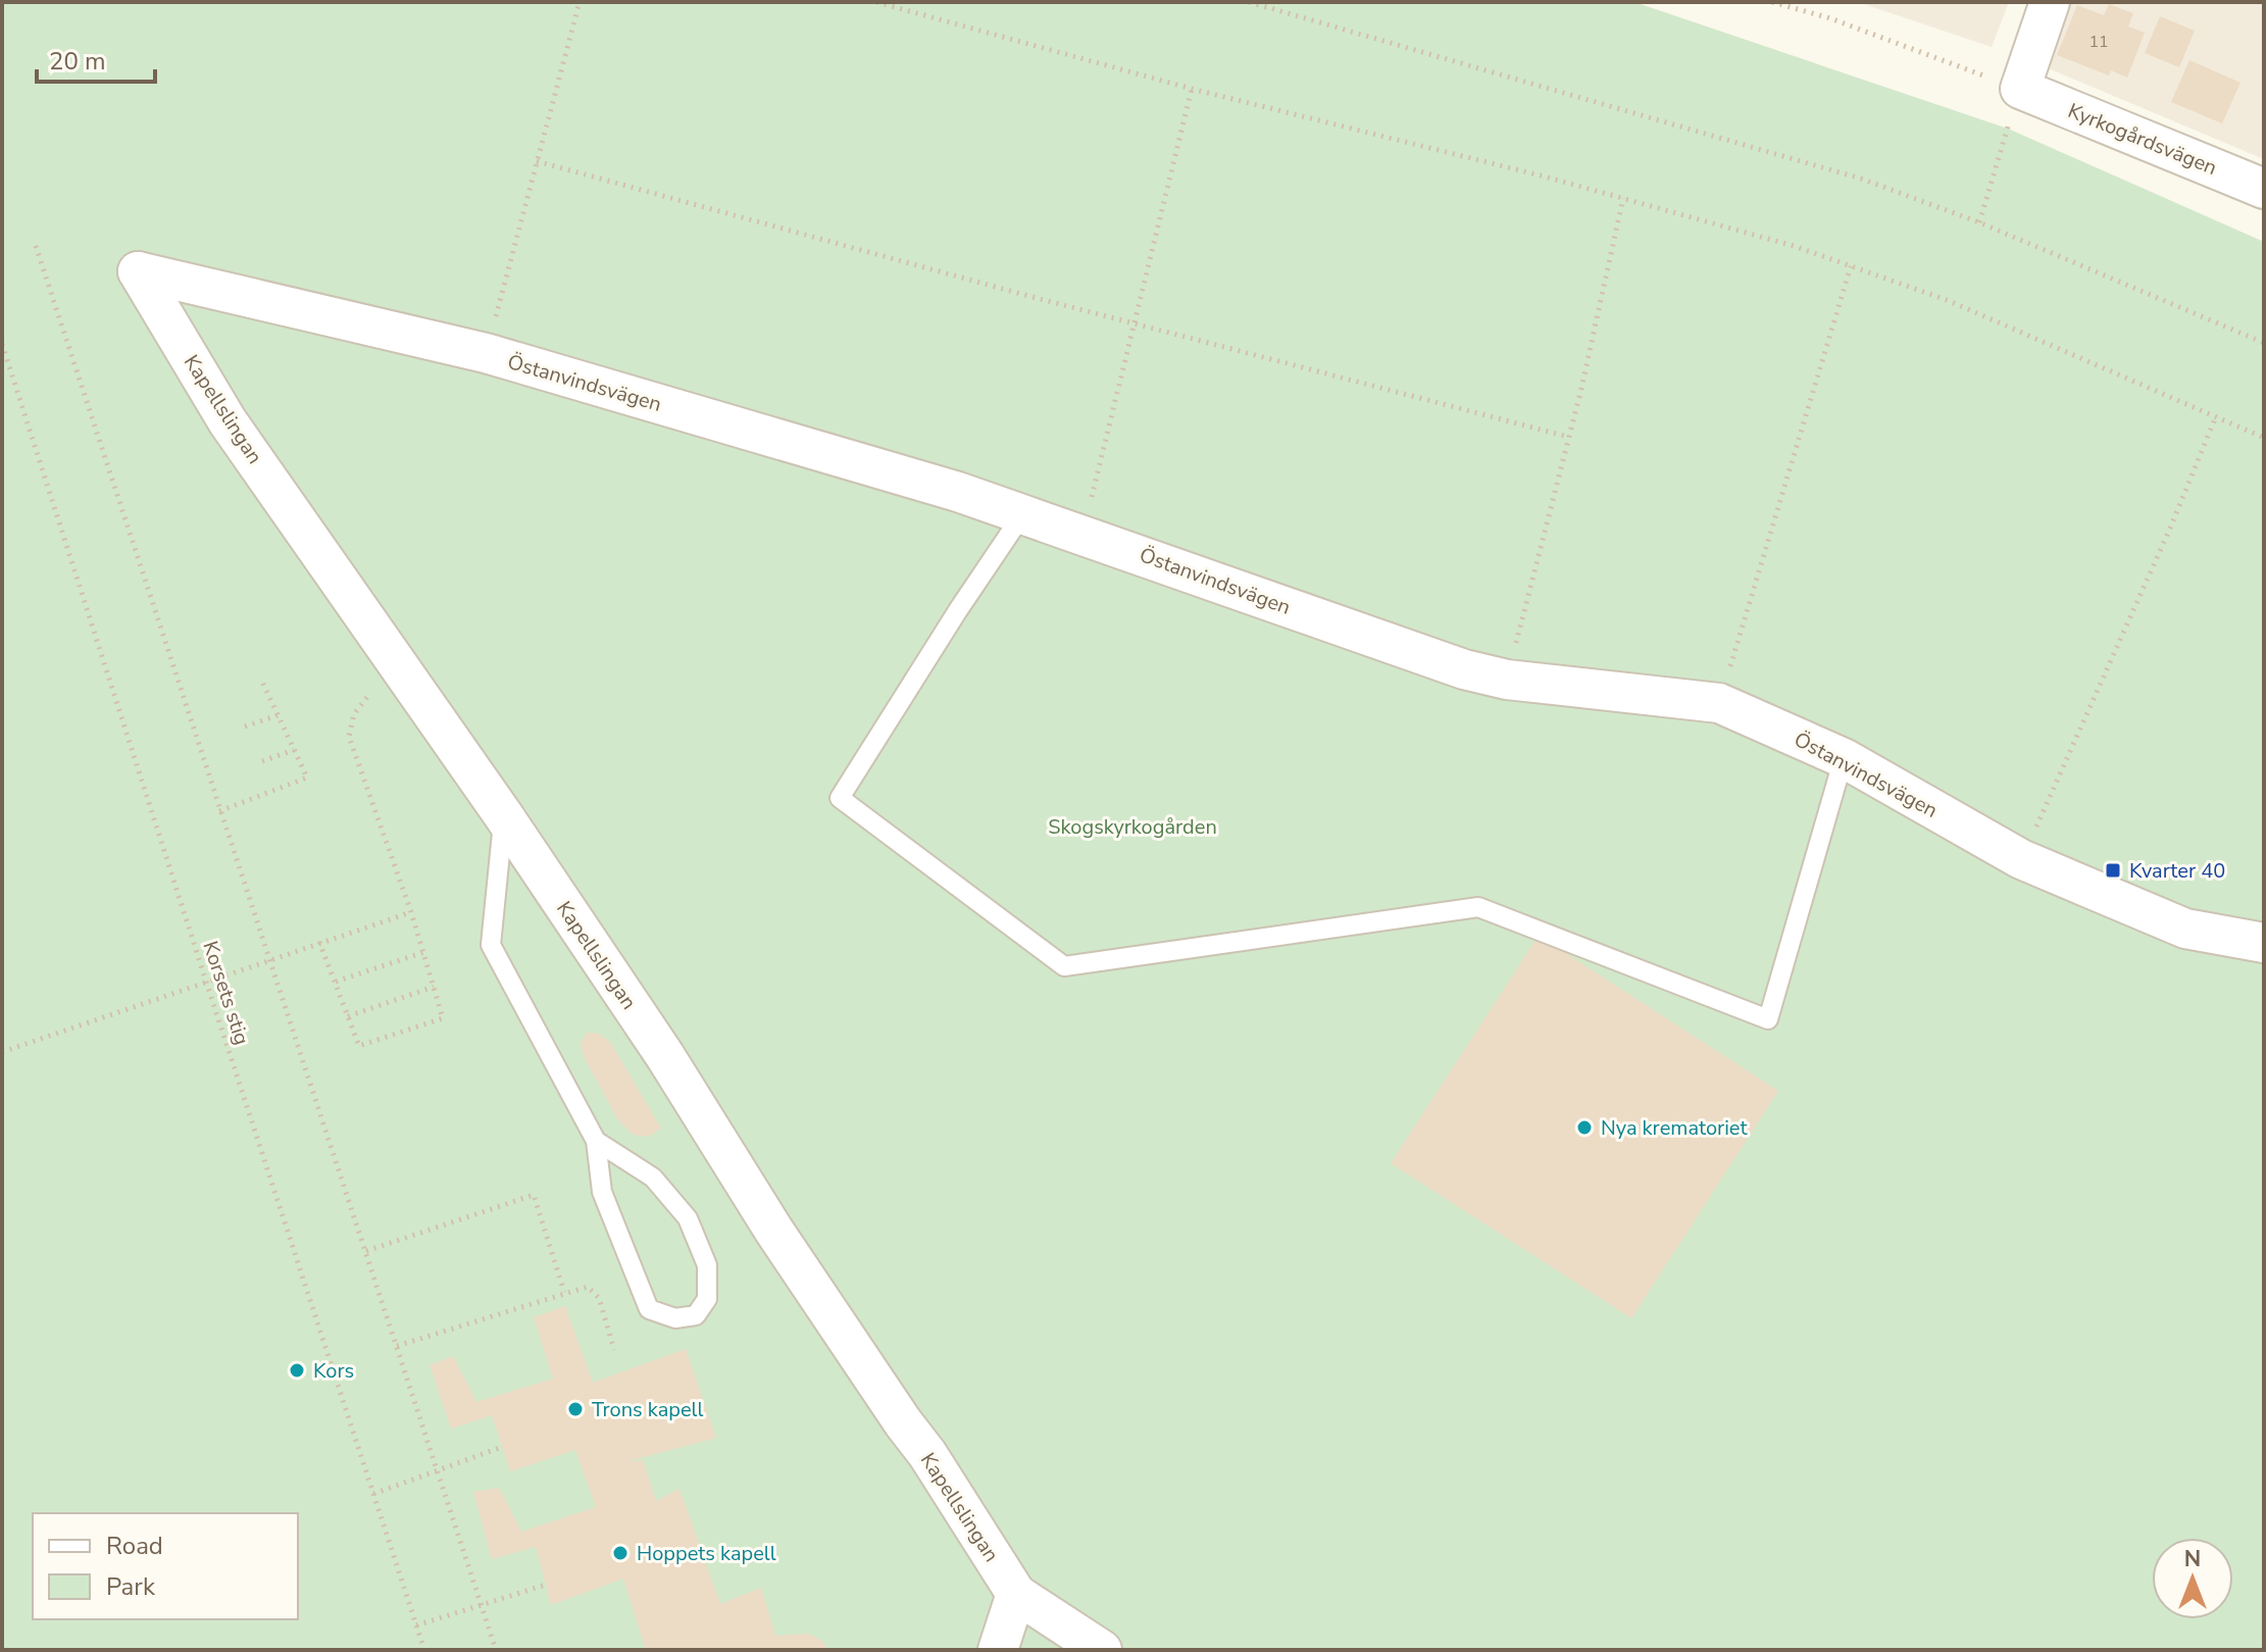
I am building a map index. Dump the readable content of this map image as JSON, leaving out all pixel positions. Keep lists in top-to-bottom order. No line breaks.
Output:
{"streets":{"street":["Kyrkogårdsvägen","Östanvindsvägen","Kapellslingan"],"path":["Korsets stig"]},"crossings":[["Östanvindsvägen","Kapellslingan"]],"parks":["Skogskyrkogården"],"places":{"transit":["Kvarter 40"],"other":["Nya krematoriet","Kors","Trons kapell","Hoppets kapell"]},"house_numbers":["11"],"legend":["Road","Park"],"scale_bar":"20 m","north":"top"}
